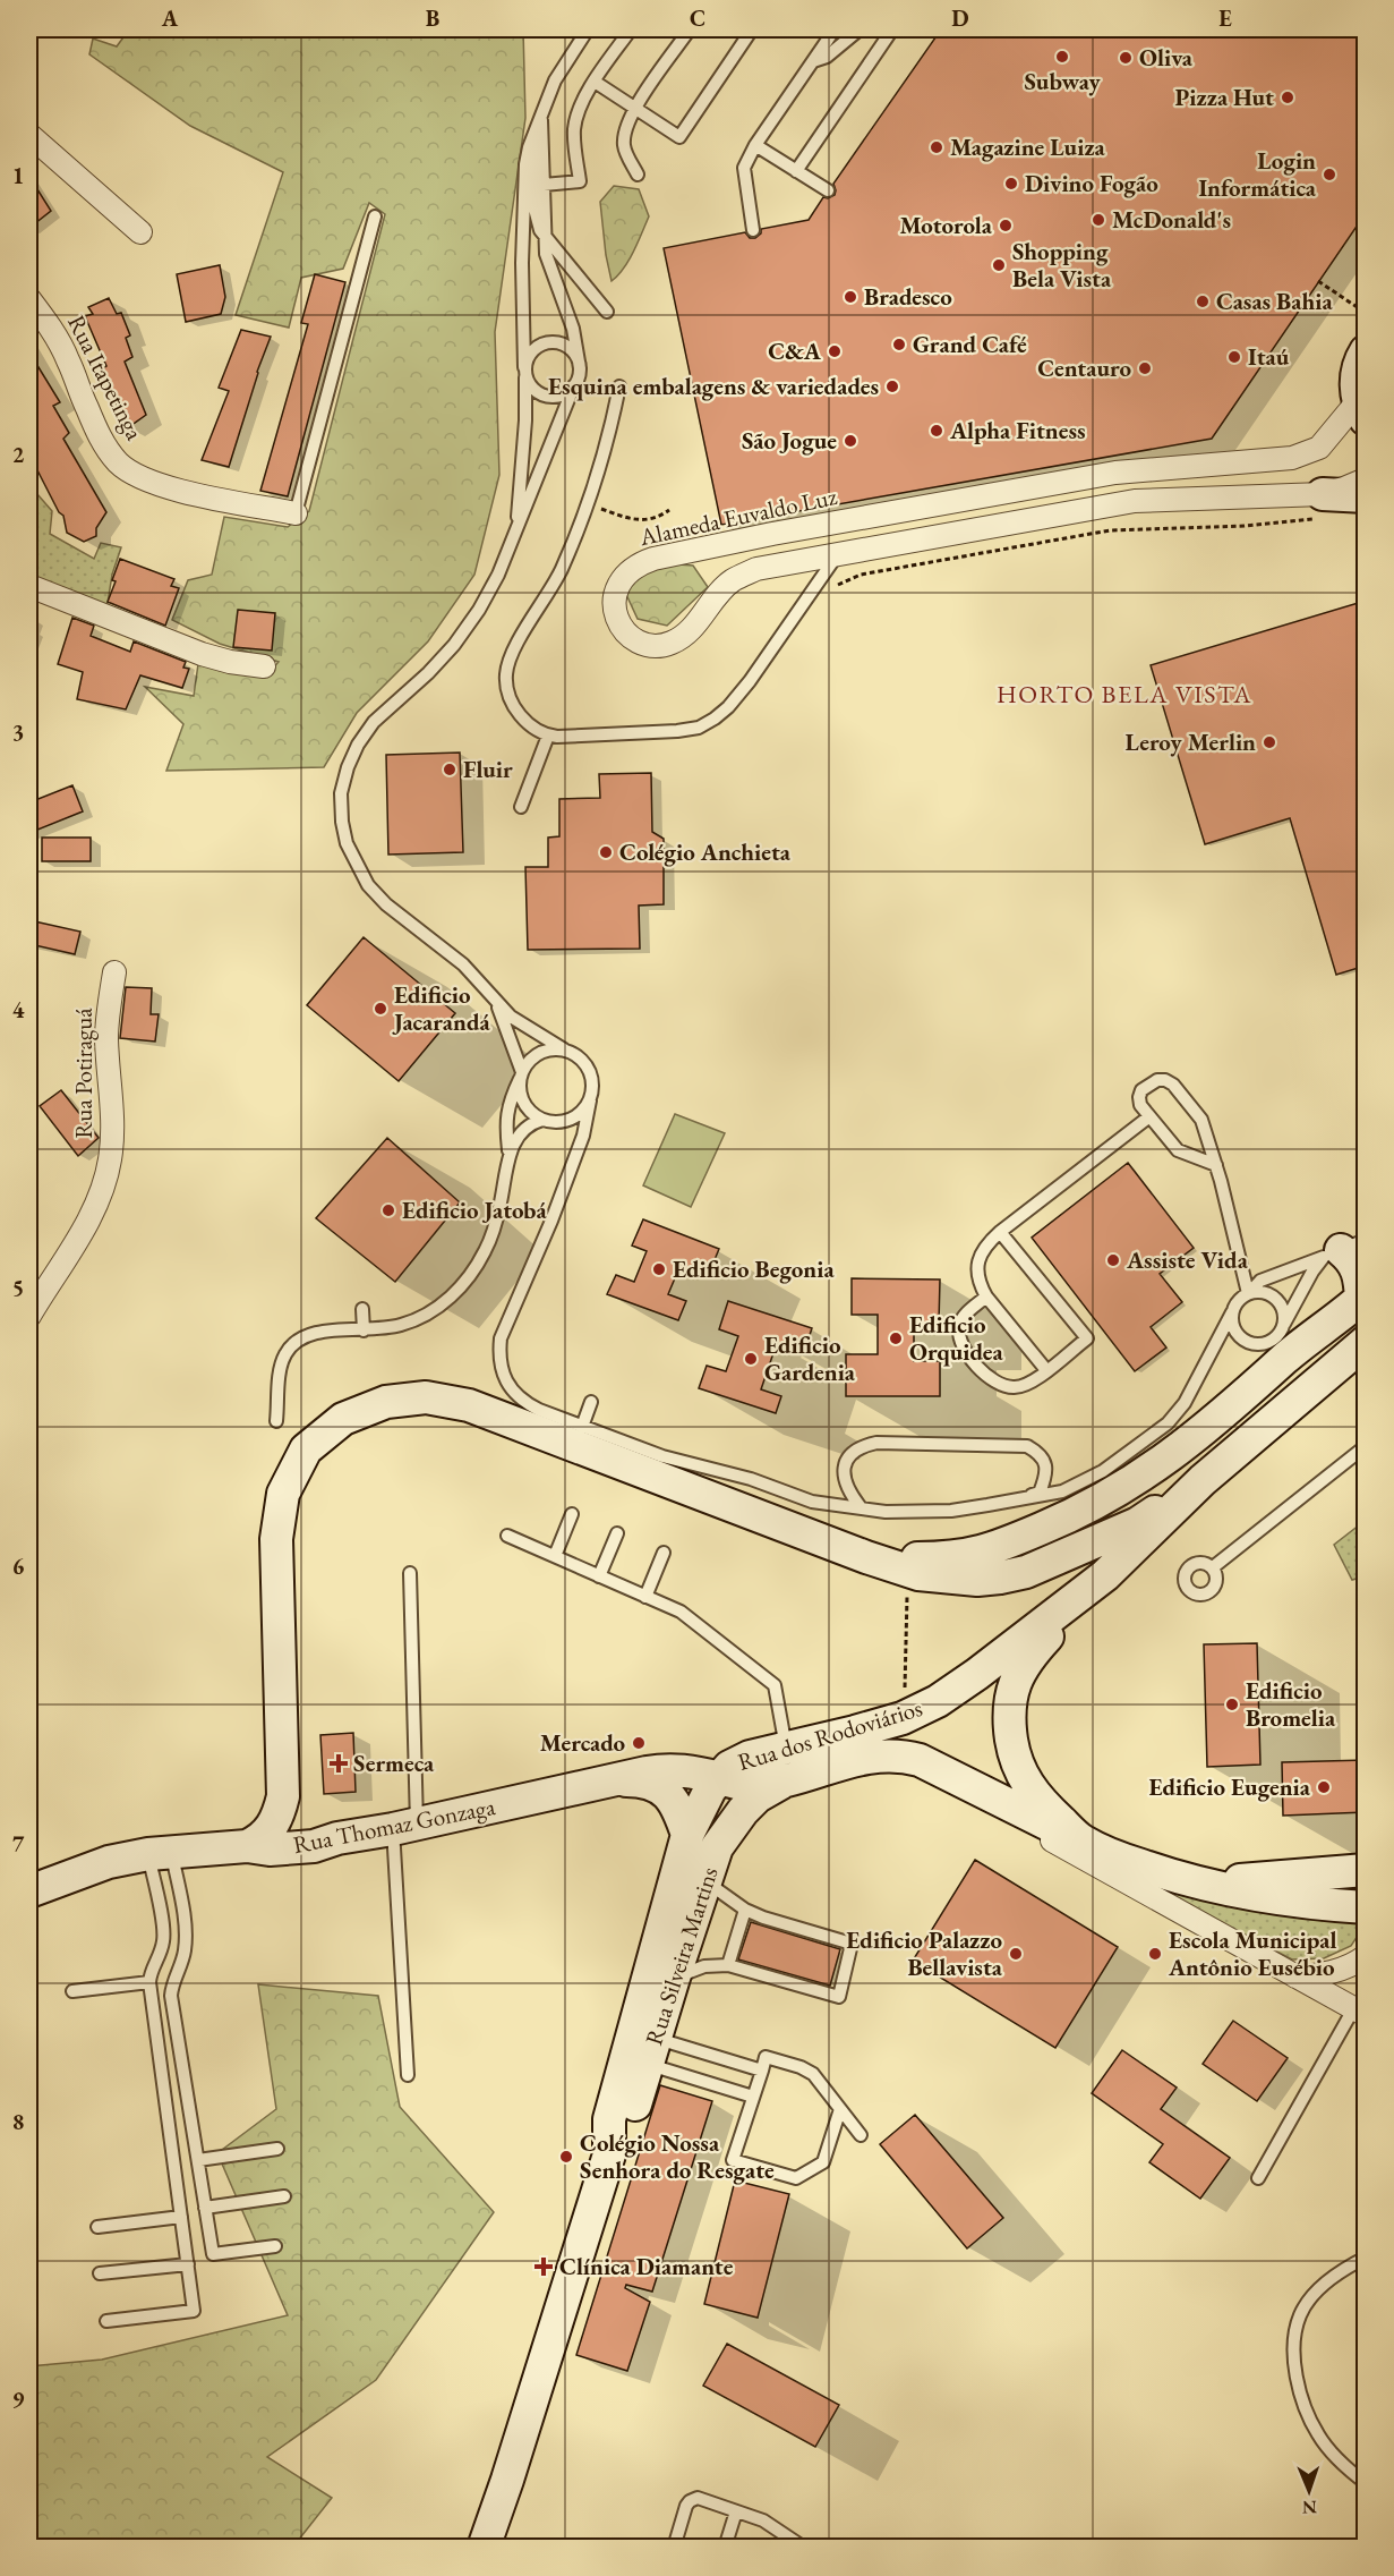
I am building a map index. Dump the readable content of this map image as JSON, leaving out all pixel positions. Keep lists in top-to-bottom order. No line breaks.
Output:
{"streets":{"main road":["Rua dos Rodoviários","Rua Thomaz Gonzaga","Rua Silveira Martins"],"street":["Rua Itapetinga","Alameda Euvaldo Luz","Rua Potiraguá"]},"crossings":[["Rua dos Rodoviários","Rua Thomaz Gonzaga"],["Rua dos Rodoviários","Rua Silveira Martins"],["Rua Thomaz Gonzaga","Rua Silveira Martins"]],"districts":["HORTO BELA VISTA"],"places":{"other":["Subway","Oliva","Pizza Hut","Magazine Luiza","Login Informática","Divino Fogão","McDonald's","Motorola","Shopping Bela Vista","Bradesco","Casas Bahia","Grand Café","C&A","Itaú","Centauro","Esquina embalagens & variedades","Alpha Fitness","São Jogue","Leroy Merlin","Fluir","Colégio Anchieta","Edificio Jacarandá","Edificio Jatobá","Assiste Vida","Edificio Begonia","Edificio Orquidea","Edificio Gardenia","Edificio Bromelia","Mercado","Edificio Eugenia","Edificio Palazzo Bellavista","Escola Municipal Antônio Eusébio","Colégio Nossa Senhora do Resgate"],"health":["Sermeca","Clínica Diamante"]},"north":"bottom","grid":{"columns":["A","B","C","D","E"],"rows":["1","2","3","4","5","6","7","8","9"]}}
